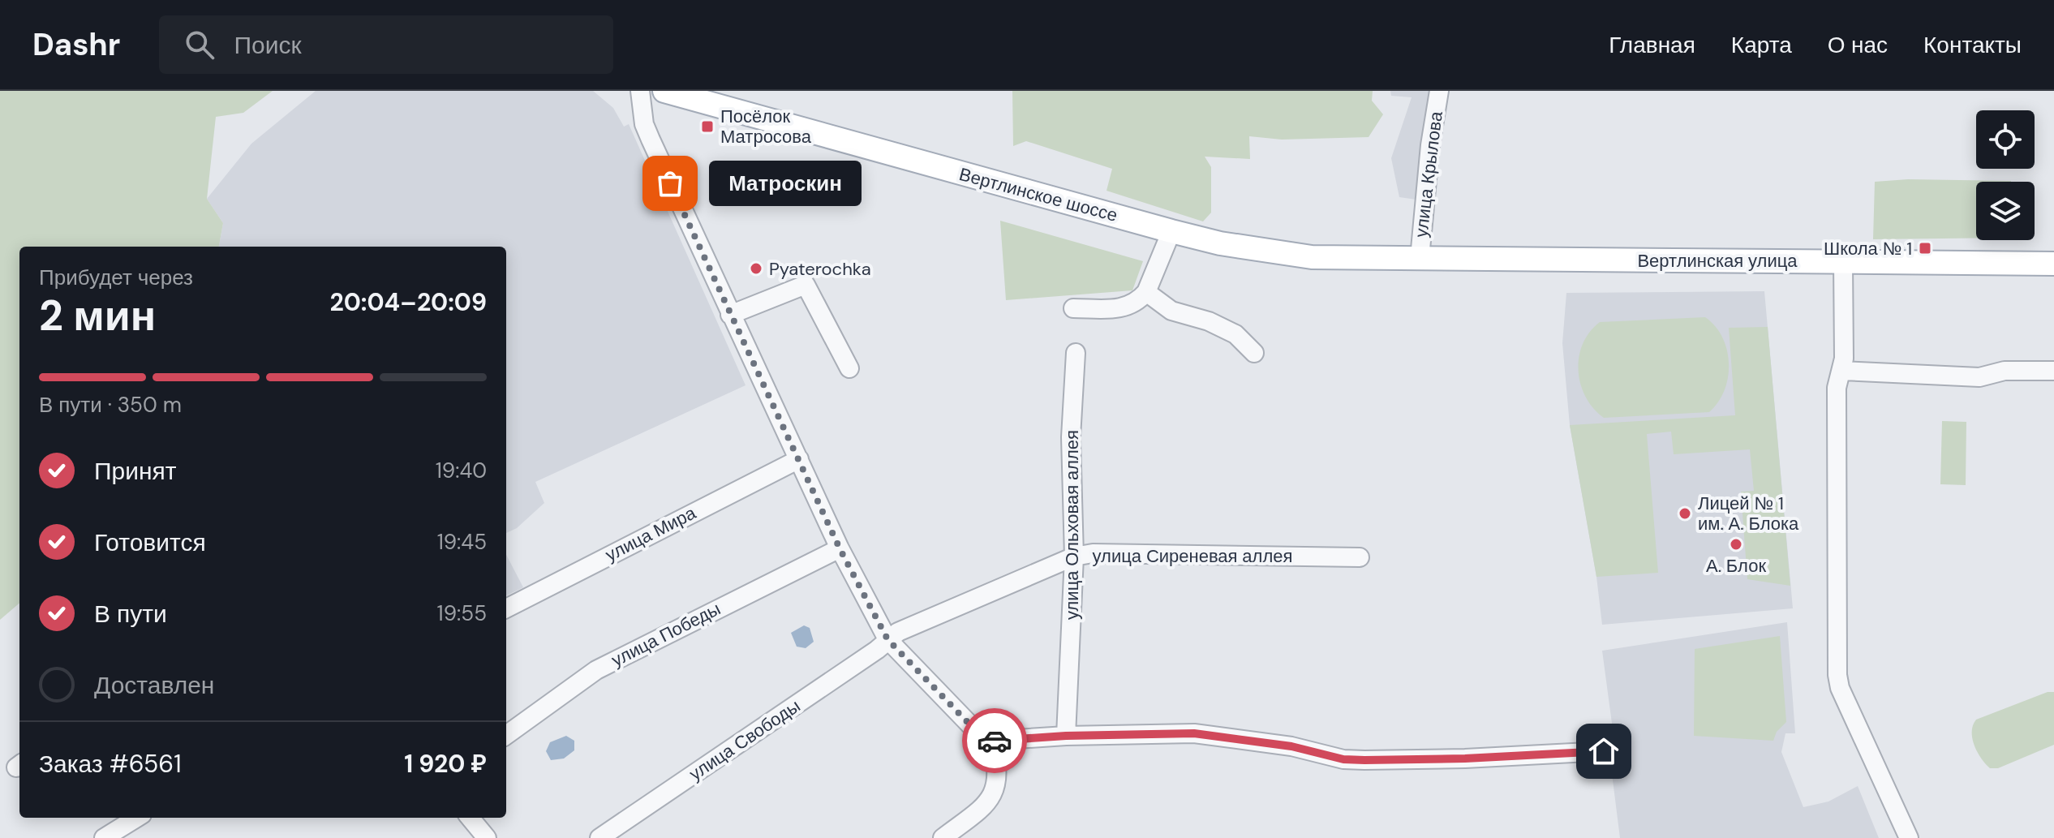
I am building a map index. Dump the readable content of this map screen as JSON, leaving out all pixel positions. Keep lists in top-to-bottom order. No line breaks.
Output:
{"streets":{"main road":["Вертлинское шоссе","Вертлинская улица"],"street":["улица Крылова","улица Ольховая аллея","улица Мира","улица Сиреневая аллея","улица Победы","улица Свободы"]},"crossings":[["улица Крылова","Вертлинское шоссе"],["улица Крылова","Вертлинская улица"],["Вертлинское шоссе","Вертлинская улица"],["улица Ольховая аллея","улица Сиреневая аллея"],["улица Сиреневая аллея","улица Свободы"]],"places":{"transit":["Посёлок Матросова","Школа № 1"],"other":["Матроскин","Pyaterochka","Лицей № 1 им. А. Блока","А. Блок"]},"page":{"header":"Dashr","search":"Поиск","nav":["Главная","Карта","О нас","Контакты"],"bubble":"Матроскин","heading":["2 мин","Прибудет через","20:04–20:09"],"panel":["Заказ #6561","1 920 ₽"],"bar":"В пути · 350 m","list":[["Принят","19:40"],["Готовится","19:45"],["В пути","19:55"],"Доставлен"]}}
